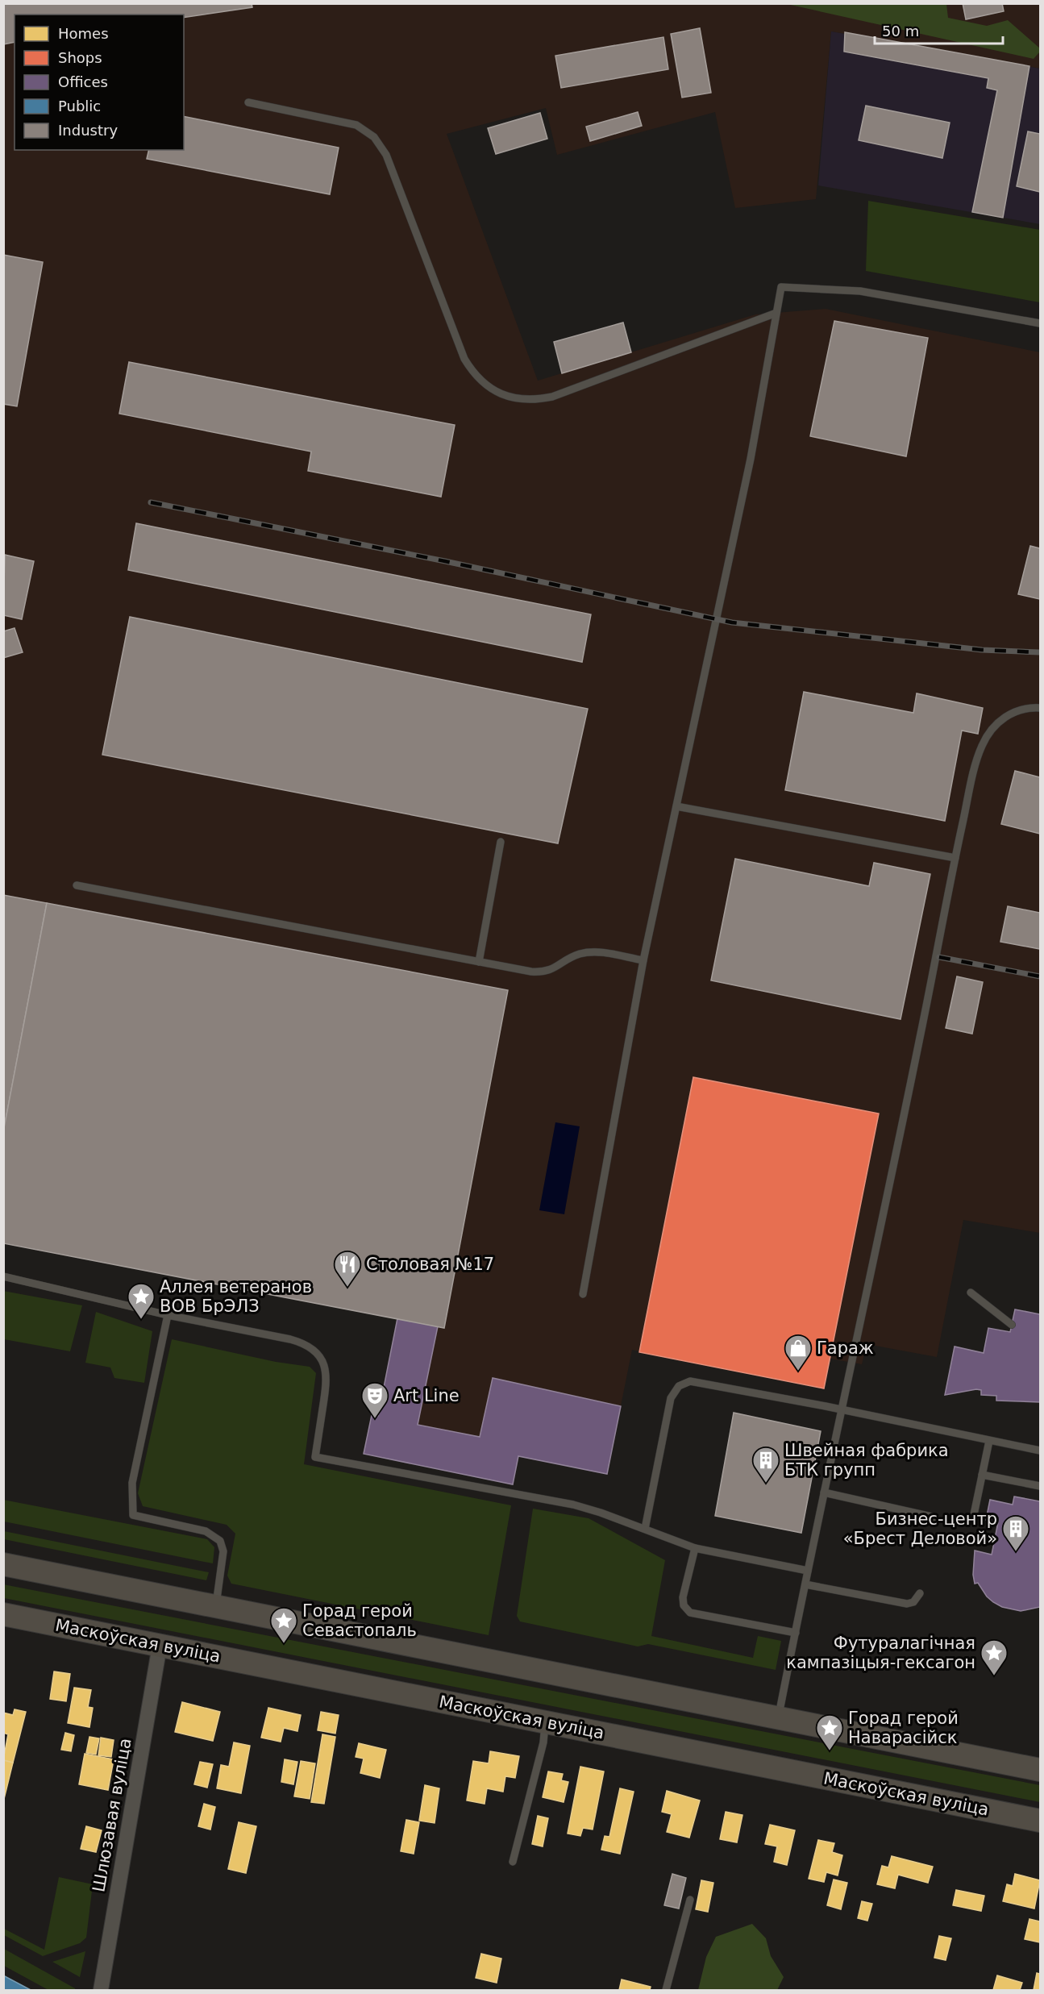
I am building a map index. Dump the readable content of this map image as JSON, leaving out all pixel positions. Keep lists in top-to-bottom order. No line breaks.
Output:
{"streets":{"main road":["Маскоўская вуліца"],"street":["Шлюзавая вуліца"]},"crossings":[["Маскоўская вуліца","Шлюзавая вуліца"]],"places":{"restaurant":["Столовая №17"],"place":["Аллея ветеранов ВОВ БрЭЛЗ","Горад герой Севастопаль","Футуралагічная кампазіцыя-гексагон","Горад герой Наварасійск"],"shop":["Гараж"],"theatre":["Art Line"],"building":["Швейная фабрика БТК групп","Бизнес-центр «Брест Деловой»"]},"legend":["Homes","Shops","Offices","Public","Industry"],"scale_bar":"50 m"}
